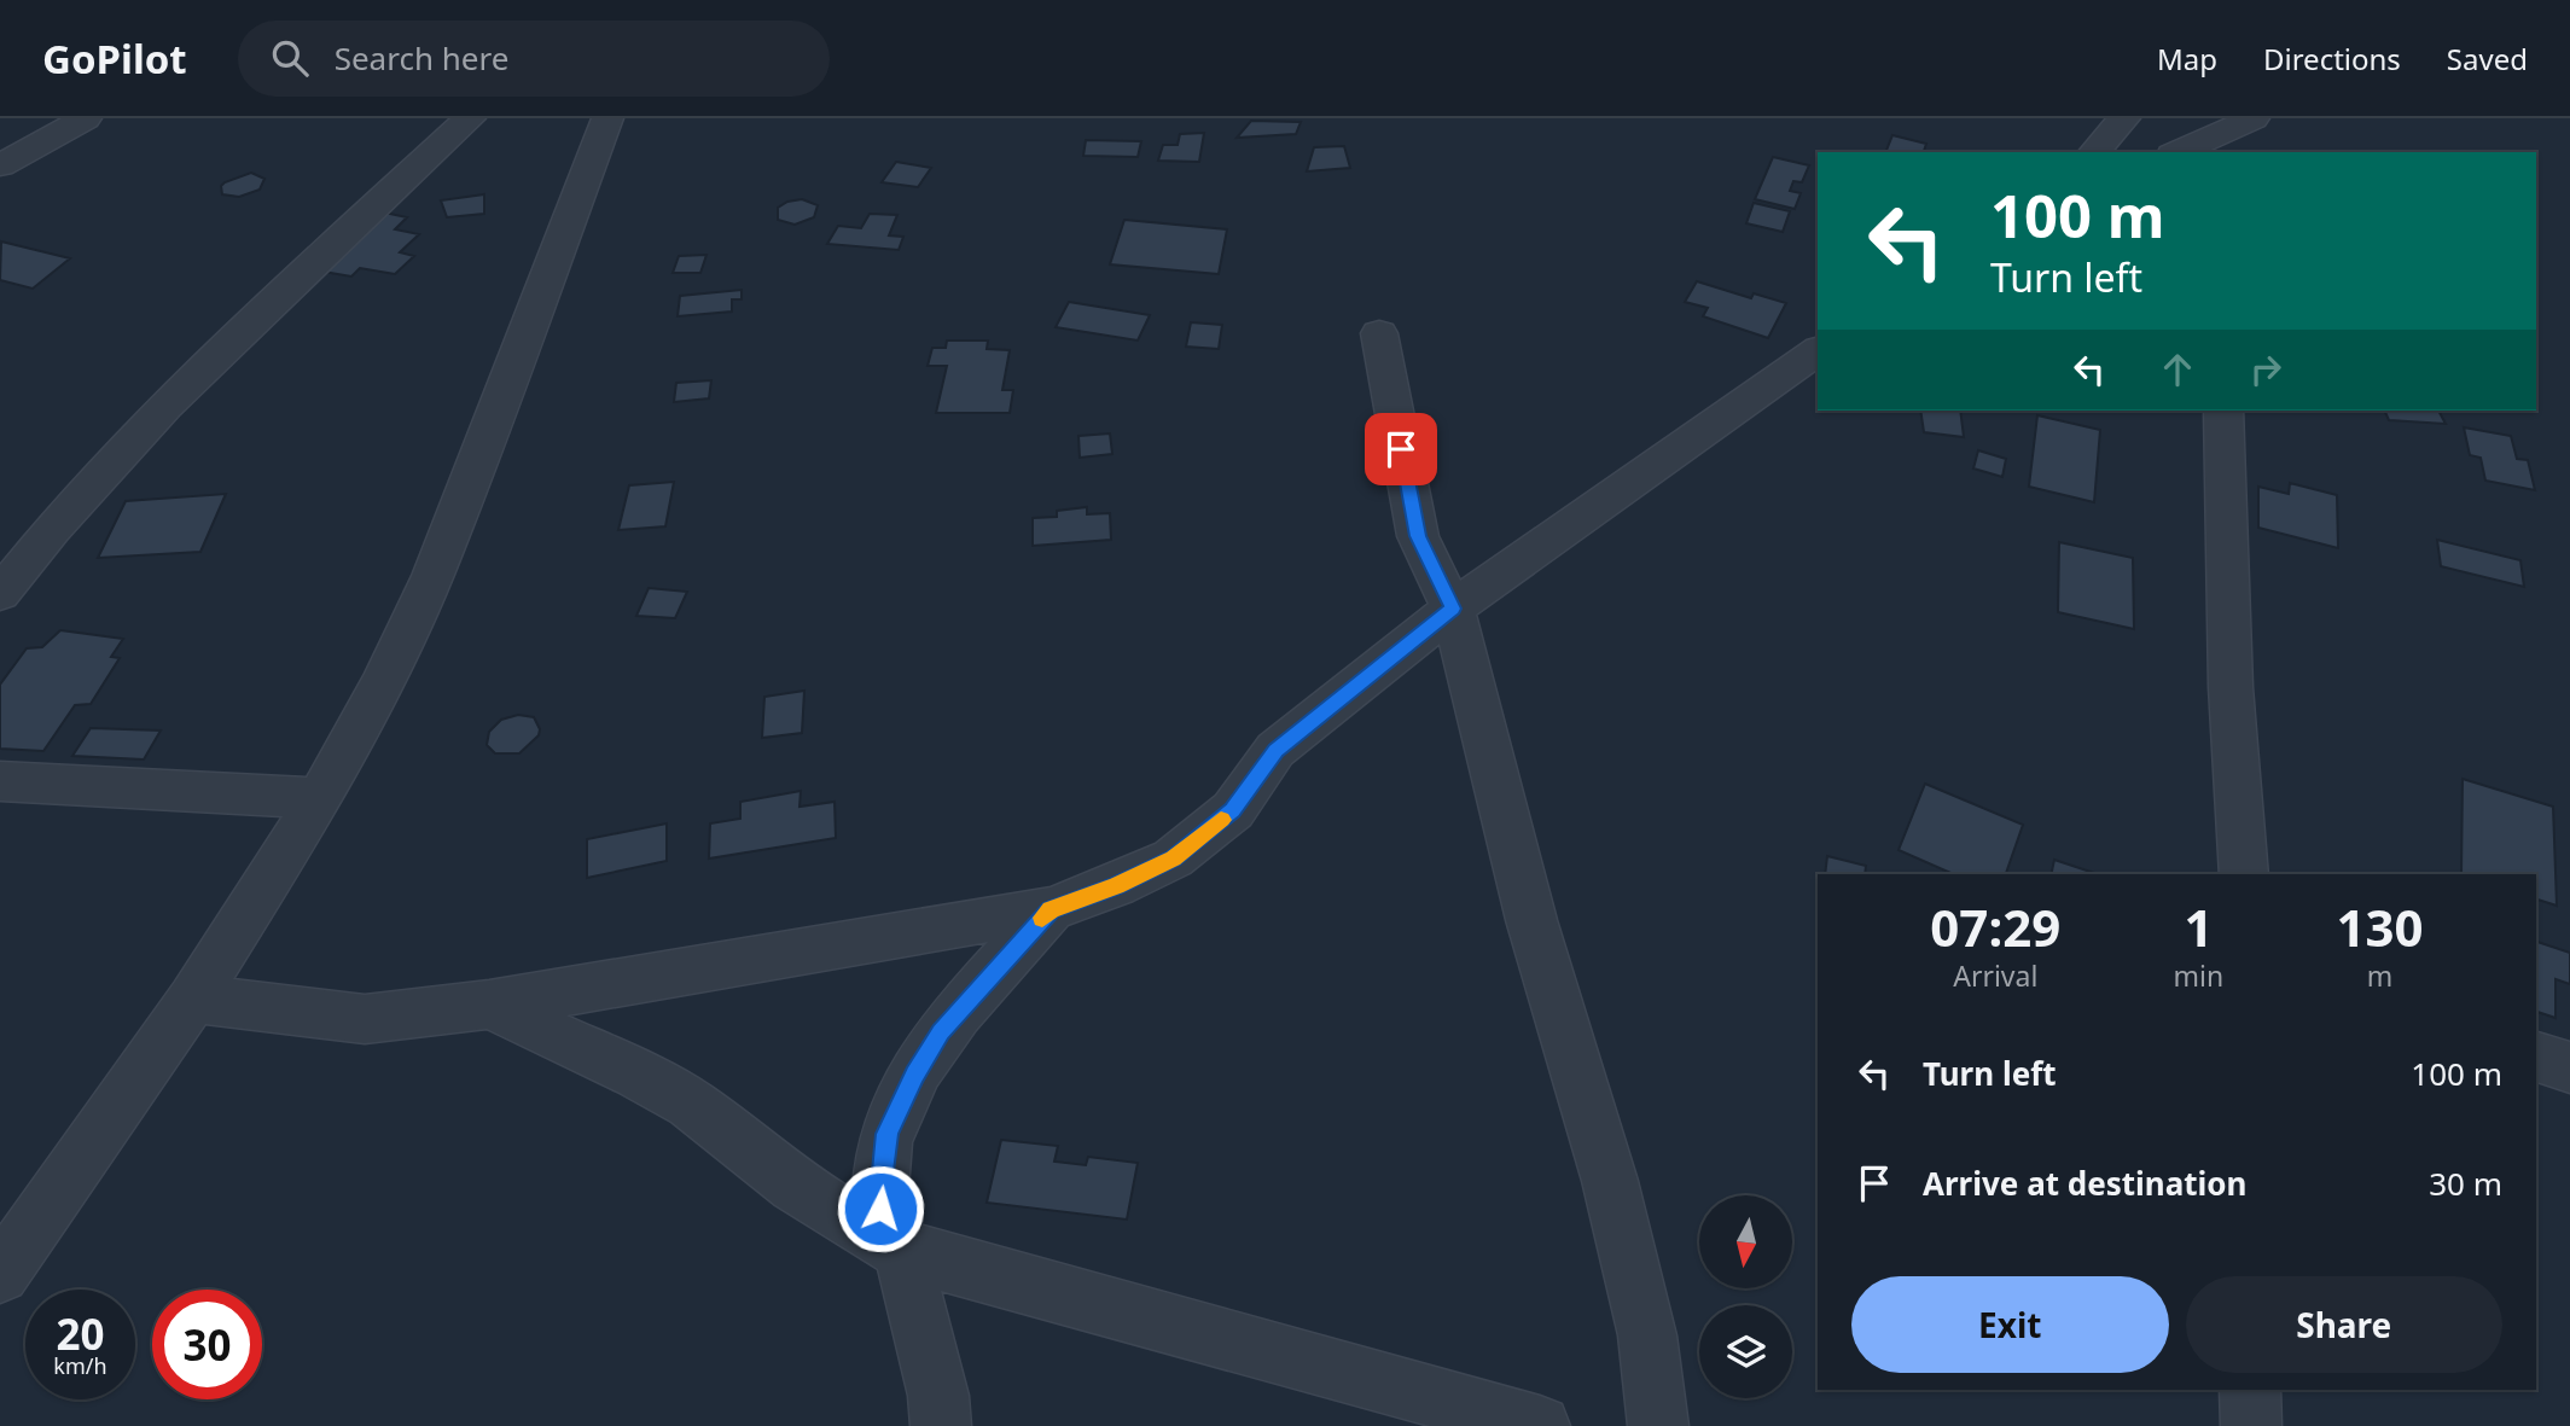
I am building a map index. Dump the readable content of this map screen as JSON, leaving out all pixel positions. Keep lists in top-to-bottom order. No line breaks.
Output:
{"north":"bottom","page":{"header":"GoPilot","search":"Search here","nav":["Map","Directions","Saved"],"turn":["100 m","Turn left"],"eta":["07:29","Arrival","1","min","130","m"],"list":[{"name":"Turn left","value":"100 m"},{"name":"Arrive at destination","value":"30 m"}],"buttons":["Exit","Share"],"speed":"20 km/h","limit":"30"}}
